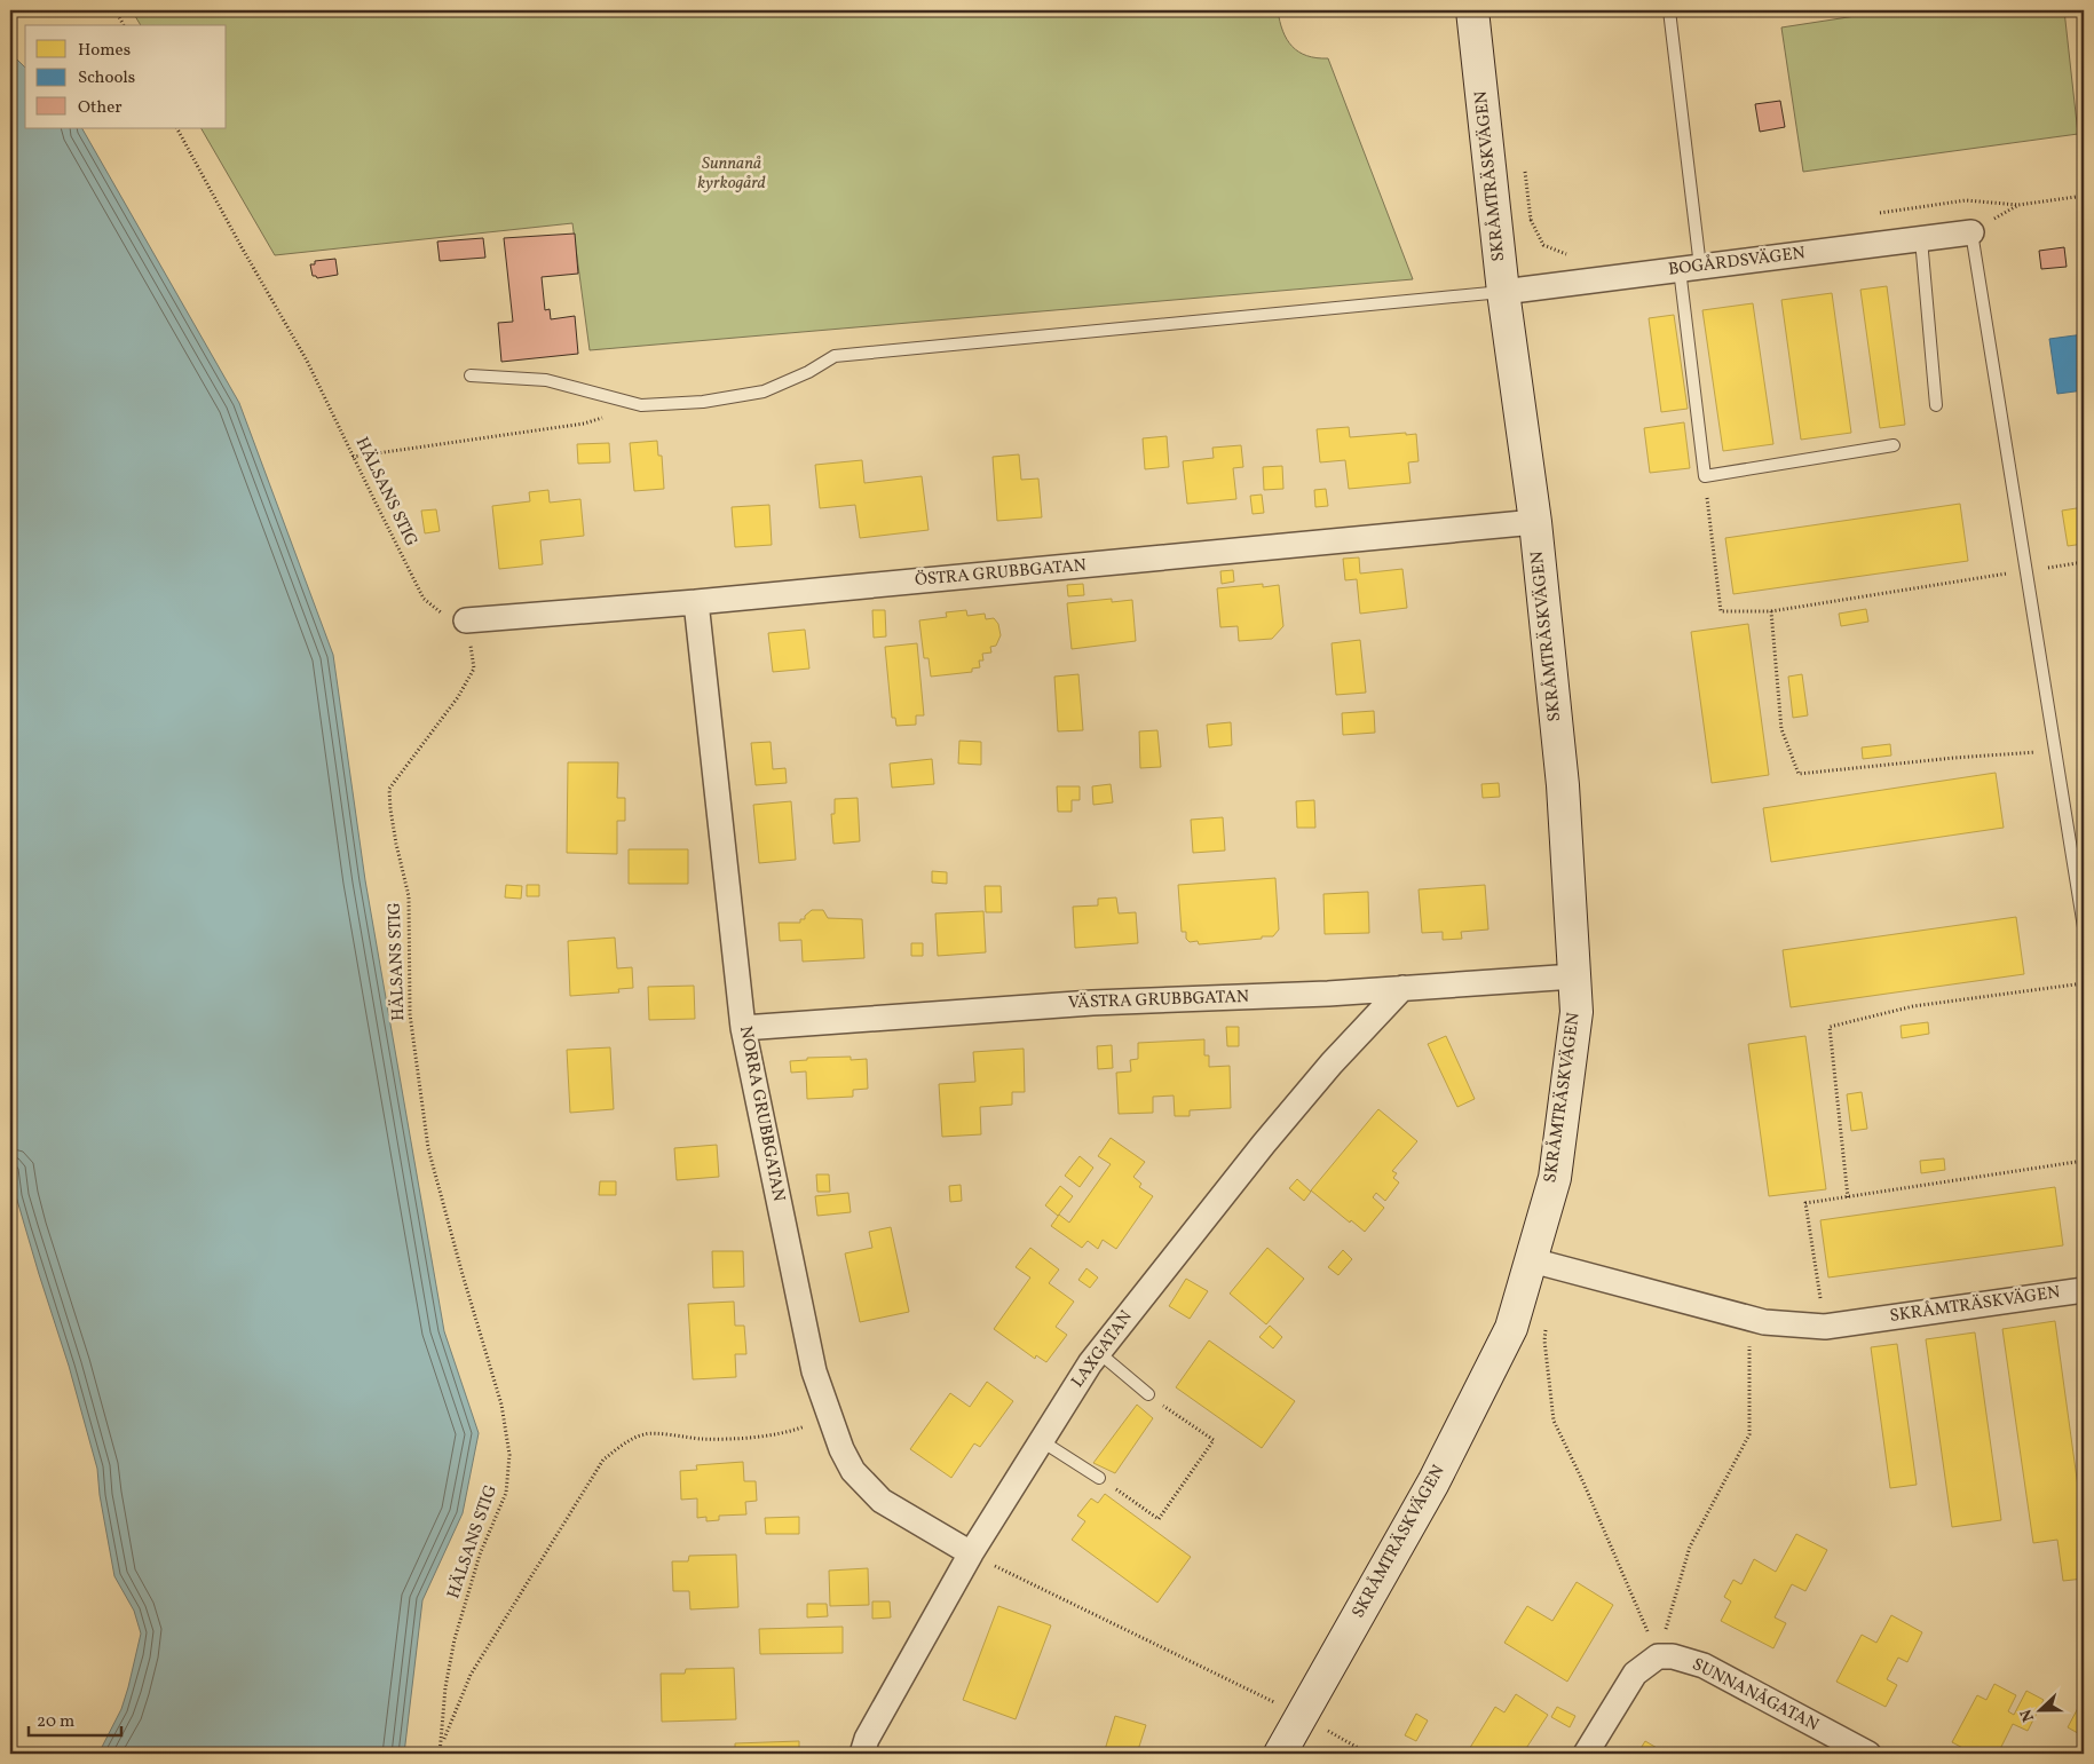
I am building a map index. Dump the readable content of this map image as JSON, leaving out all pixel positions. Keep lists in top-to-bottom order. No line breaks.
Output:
{"streets":{"main road":["SKRÅMTRÄSKVÄGEN"],"street":["BOGÅRDSVÄGEN","ÖSTRA GRUBBGATAN","VÄSTRA GRUBBGATAN","NORRA GRUBBGATAN","LAXGATAN","SUNNANÅGATAN"],"path":["HÄLSANS STIG"]},"crossings":[["SKRÅMTRÄSKVÄGEN","BOGÅRDSVÄGEN"],["SKRÅMTRÄSKVÄGEN","ÖSTRA GRUBBGATAN"],["SKRÅMTRÄSKVÄGEN","VÄSTRA GRUBBGATAN"],["HÄLSANS STIG","ÖSTRA GRUBBGATAN"],["ÖSTRA GRUBBGATAN","NORRA GRUBBGATAN"],["VÄSTRA GRUBBGATAN","NORRA GRUBBGATAN"],["VÄSTRA GRUBBGATAN","LAXGATAN"],["NORRA GRUBBGATAN","LAXGATAN"]],"parks":["Sunnanå kyrkogård"],"legend":["Homes","Schools","Other"],"scale_bar":"20 m","north":"left"}
